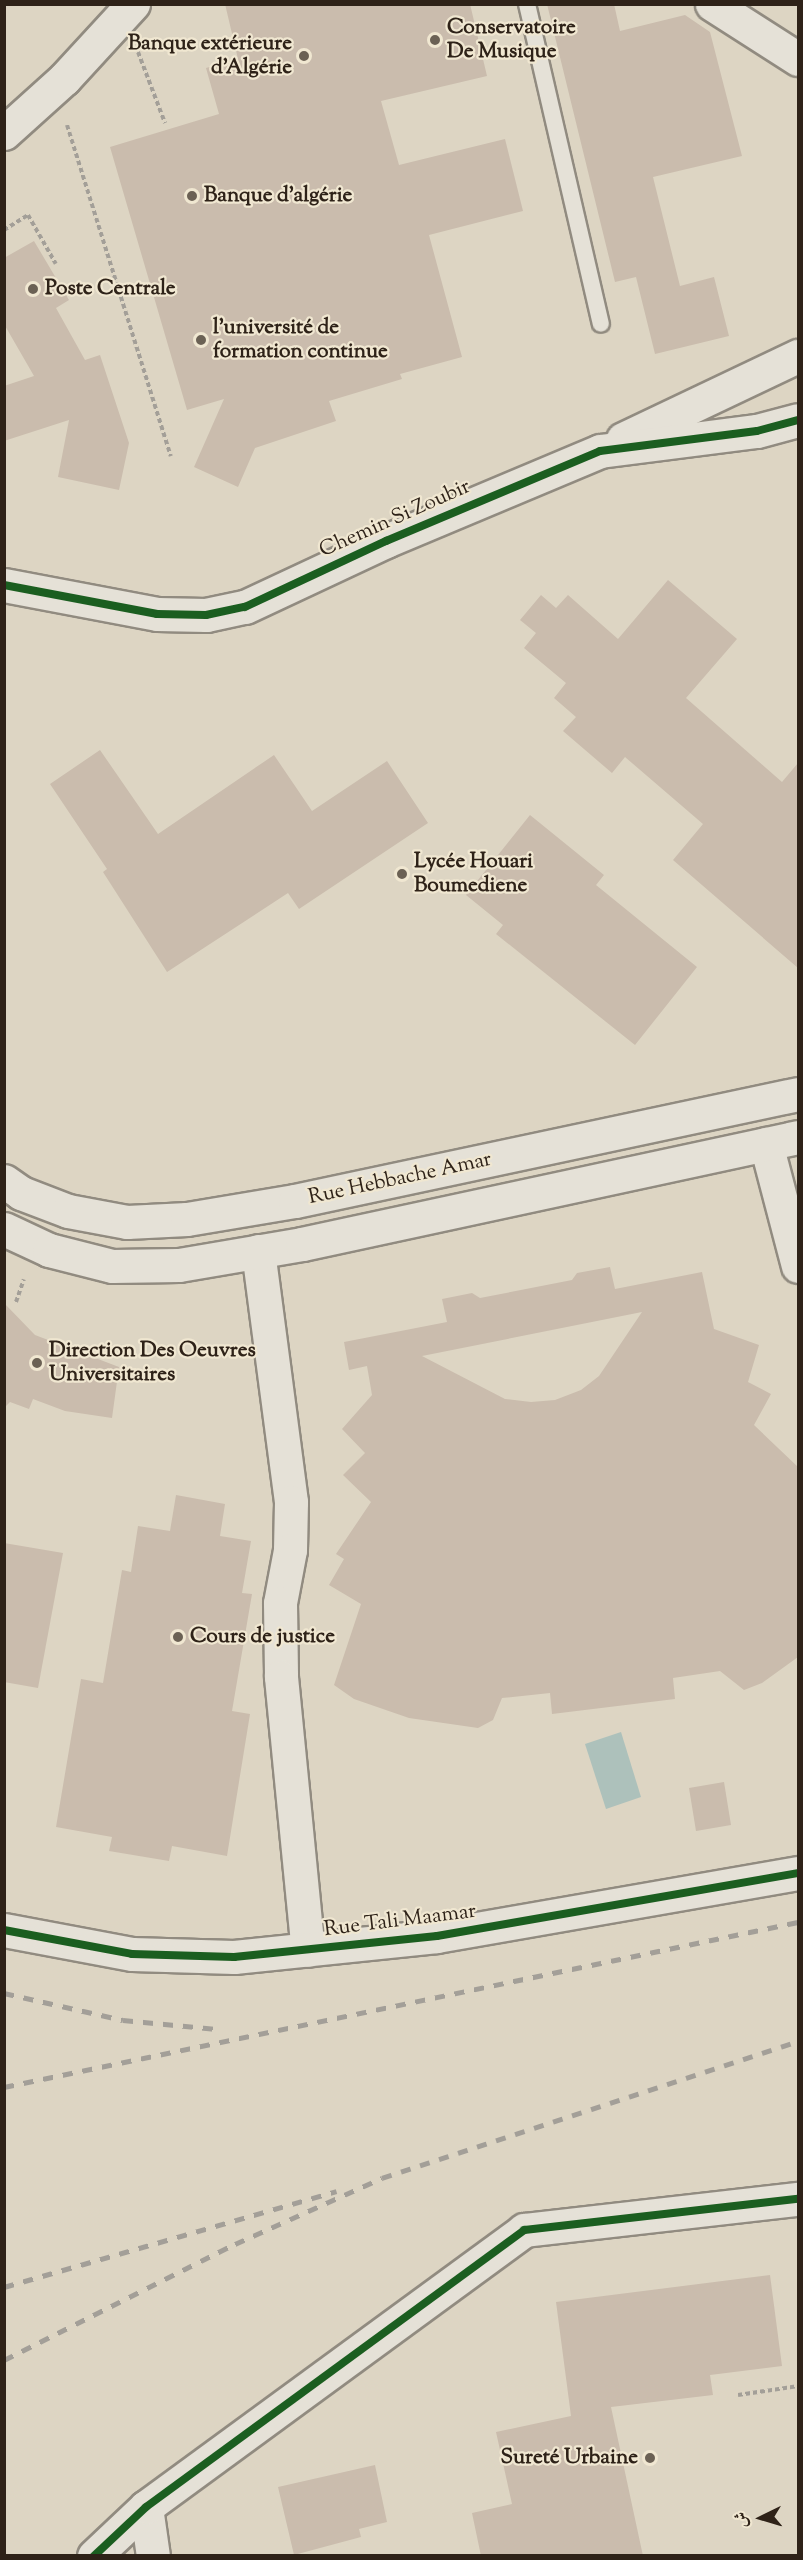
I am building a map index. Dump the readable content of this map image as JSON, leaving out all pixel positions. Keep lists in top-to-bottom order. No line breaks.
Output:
{"streets":{"street":["Chemin Si Zoubir","Rue Hebbache Amar","Rue Tali Maamar"]},"places":["Conservatoire De Musique","Banque extérieure d'Algérie","Banque d'algérie","Poste Centrale","l'université de formation continue","Lycée Houari Boumediene","Direction Des Oeuvres Universitaires","Cours de justice","Sureté Urbaine"],"north":"left"}
